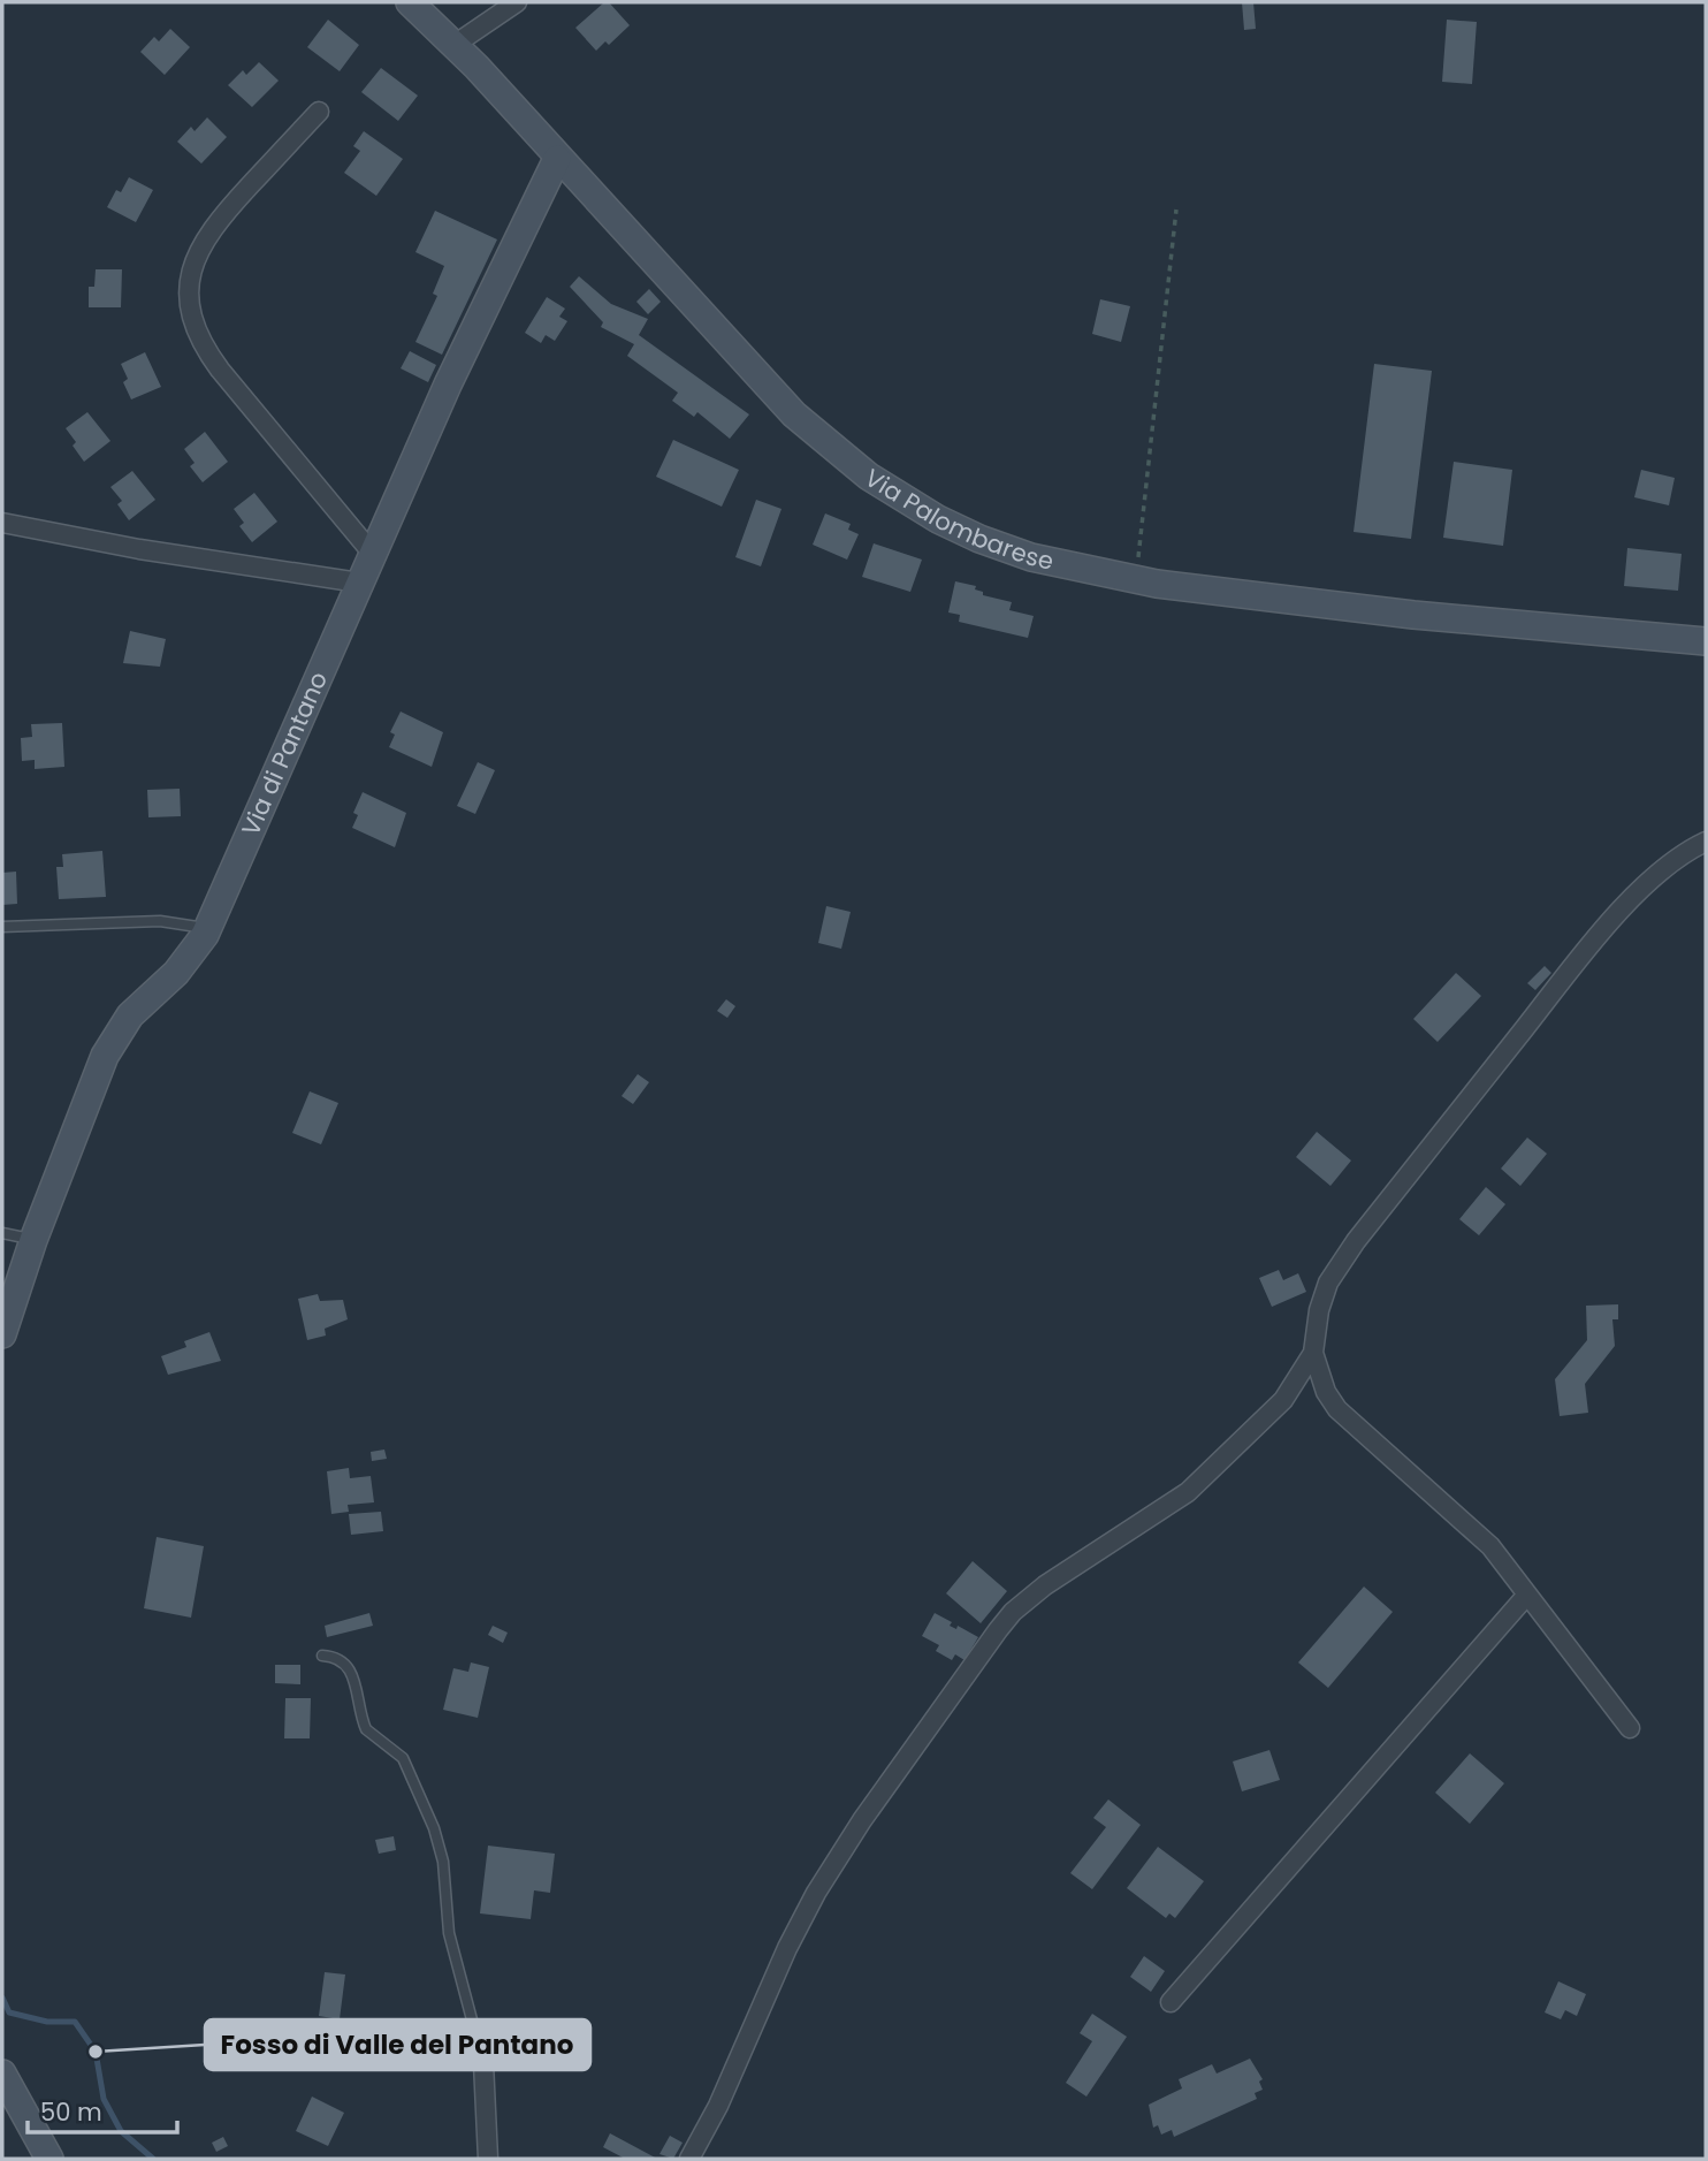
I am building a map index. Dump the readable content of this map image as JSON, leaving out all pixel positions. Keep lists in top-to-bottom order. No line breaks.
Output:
{"streets":{"main road":["Via Palombarese","Via di Pantano"]},"crossings":[["Via Palombarese","Via di Pantano"]],"places":["Fosso di Valle del Pantano"],"scale_bar":"50 m"}
